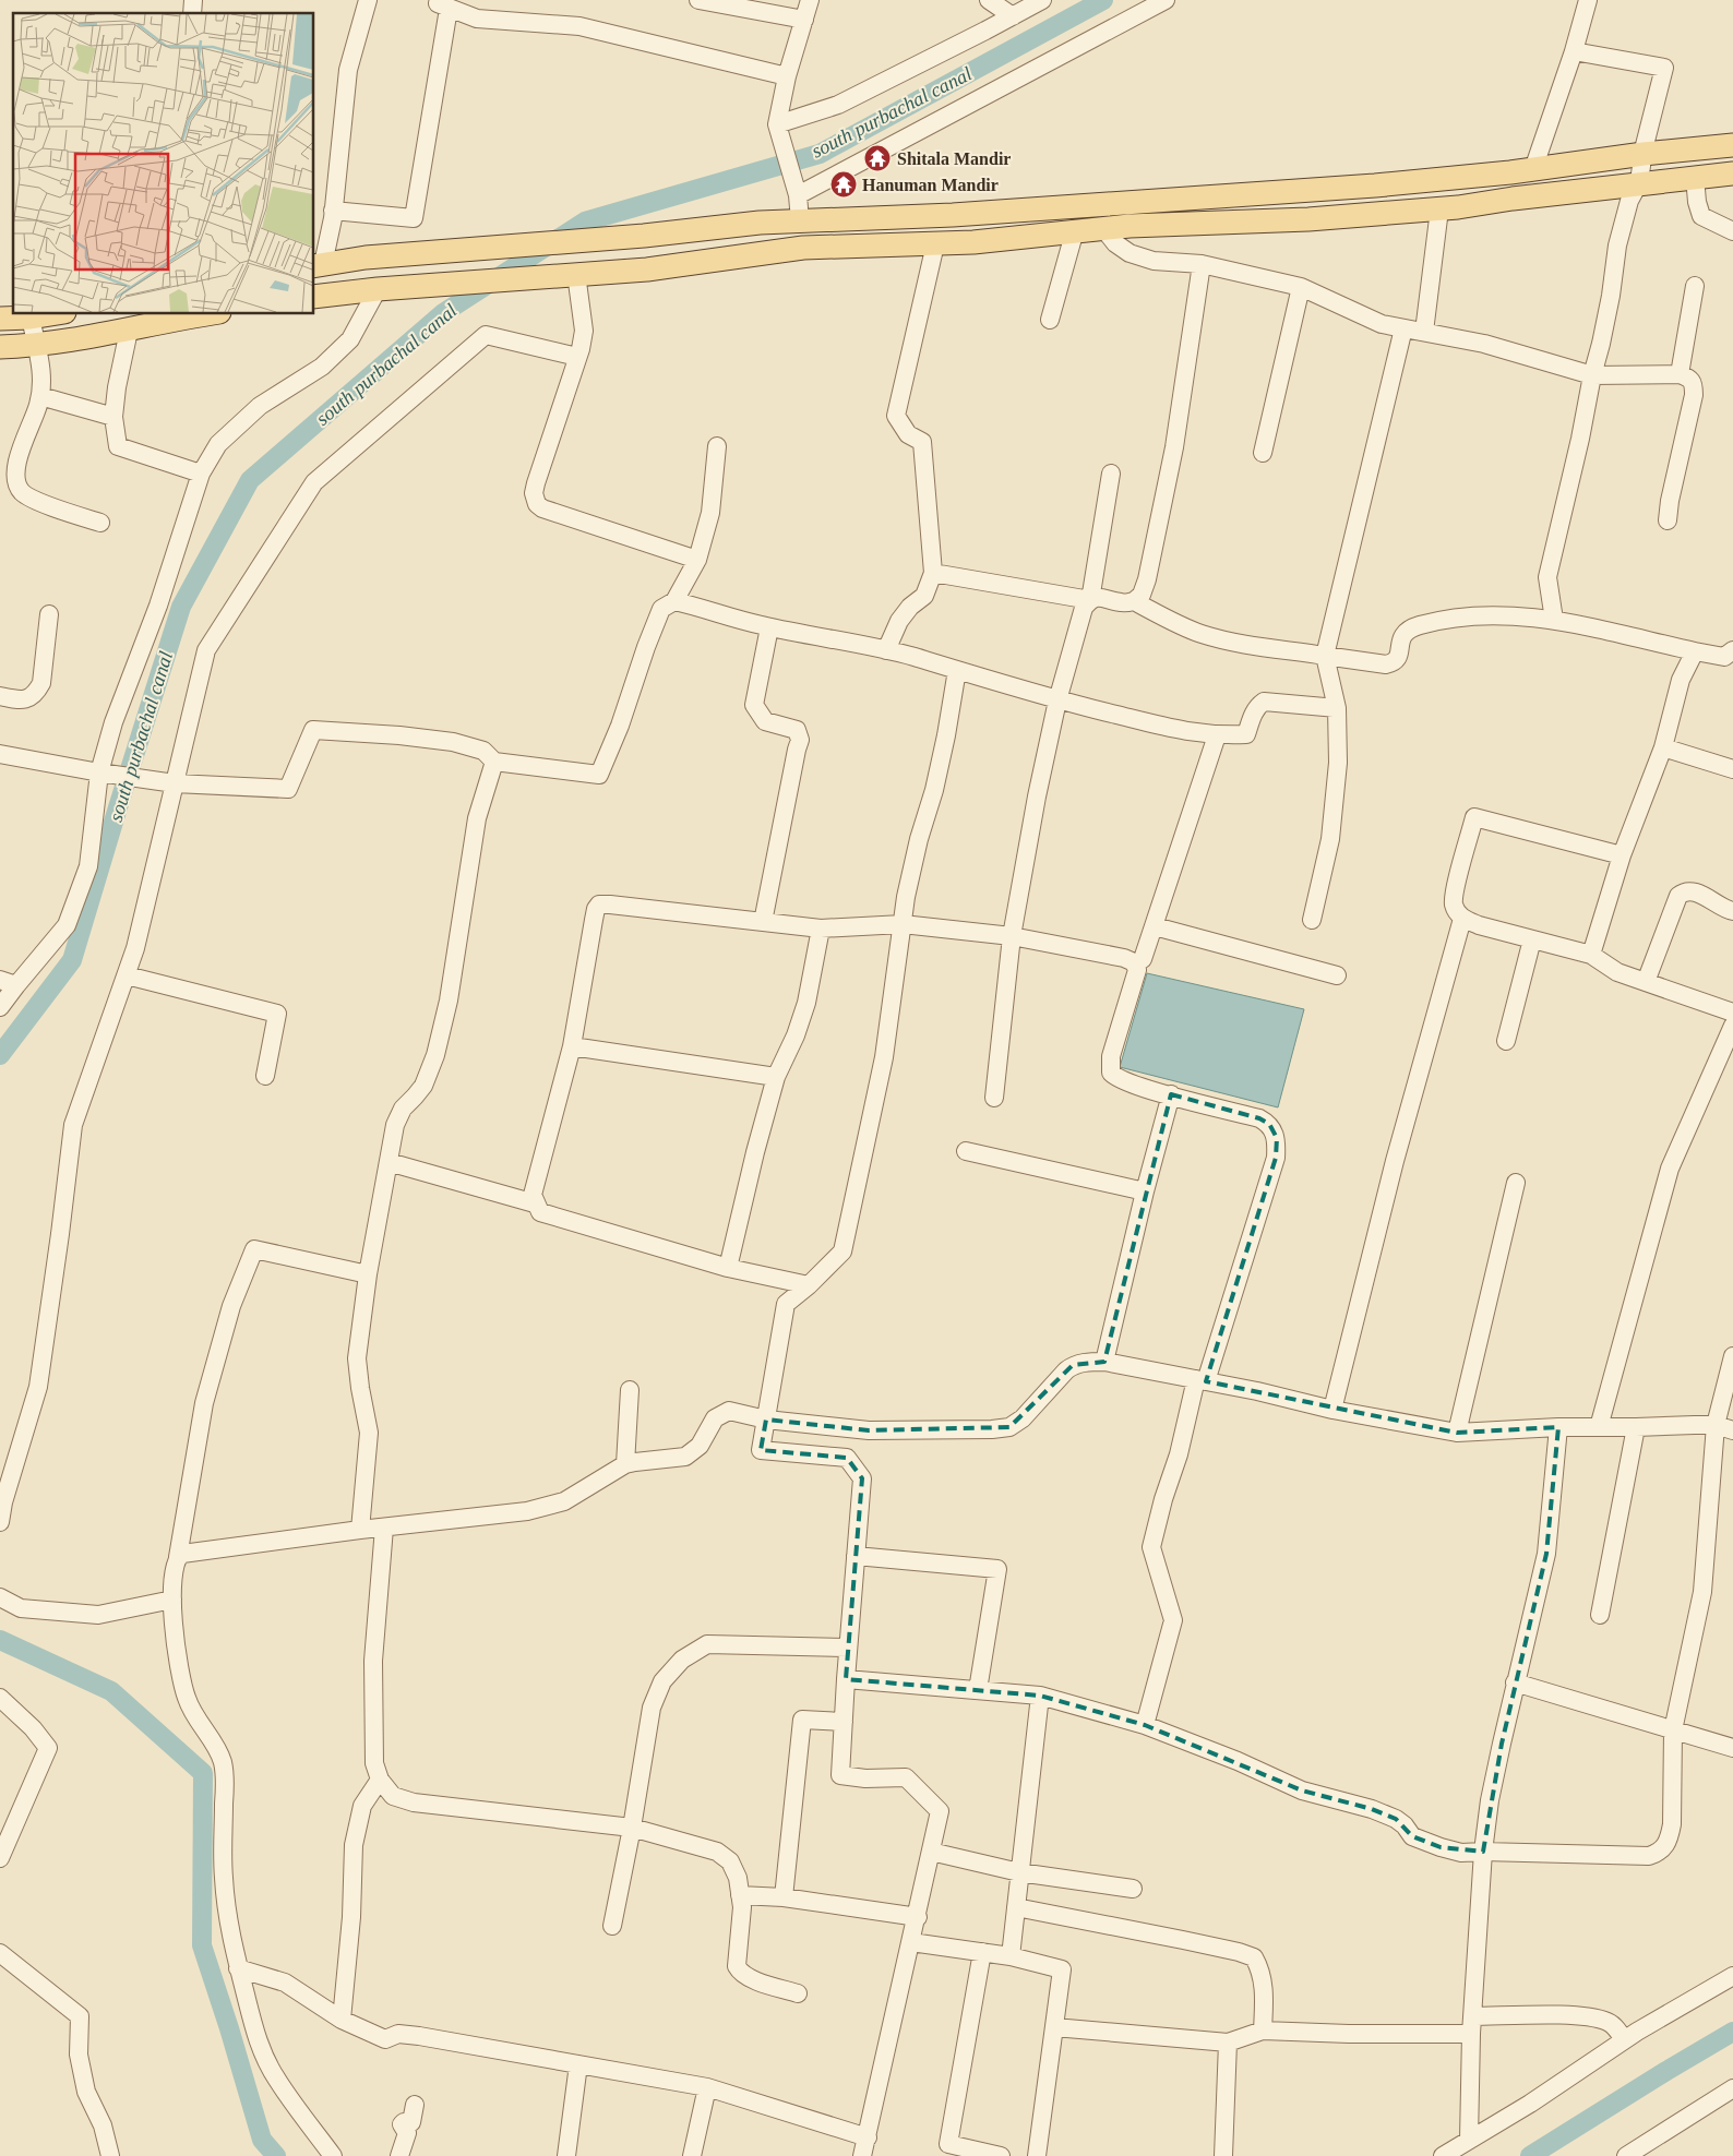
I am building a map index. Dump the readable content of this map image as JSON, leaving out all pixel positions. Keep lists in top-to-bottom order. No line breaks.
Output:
{"water":["south purbachal canal"],"places":{"temple":["Shitala Mandir","Hanuman Mandir"]}}
